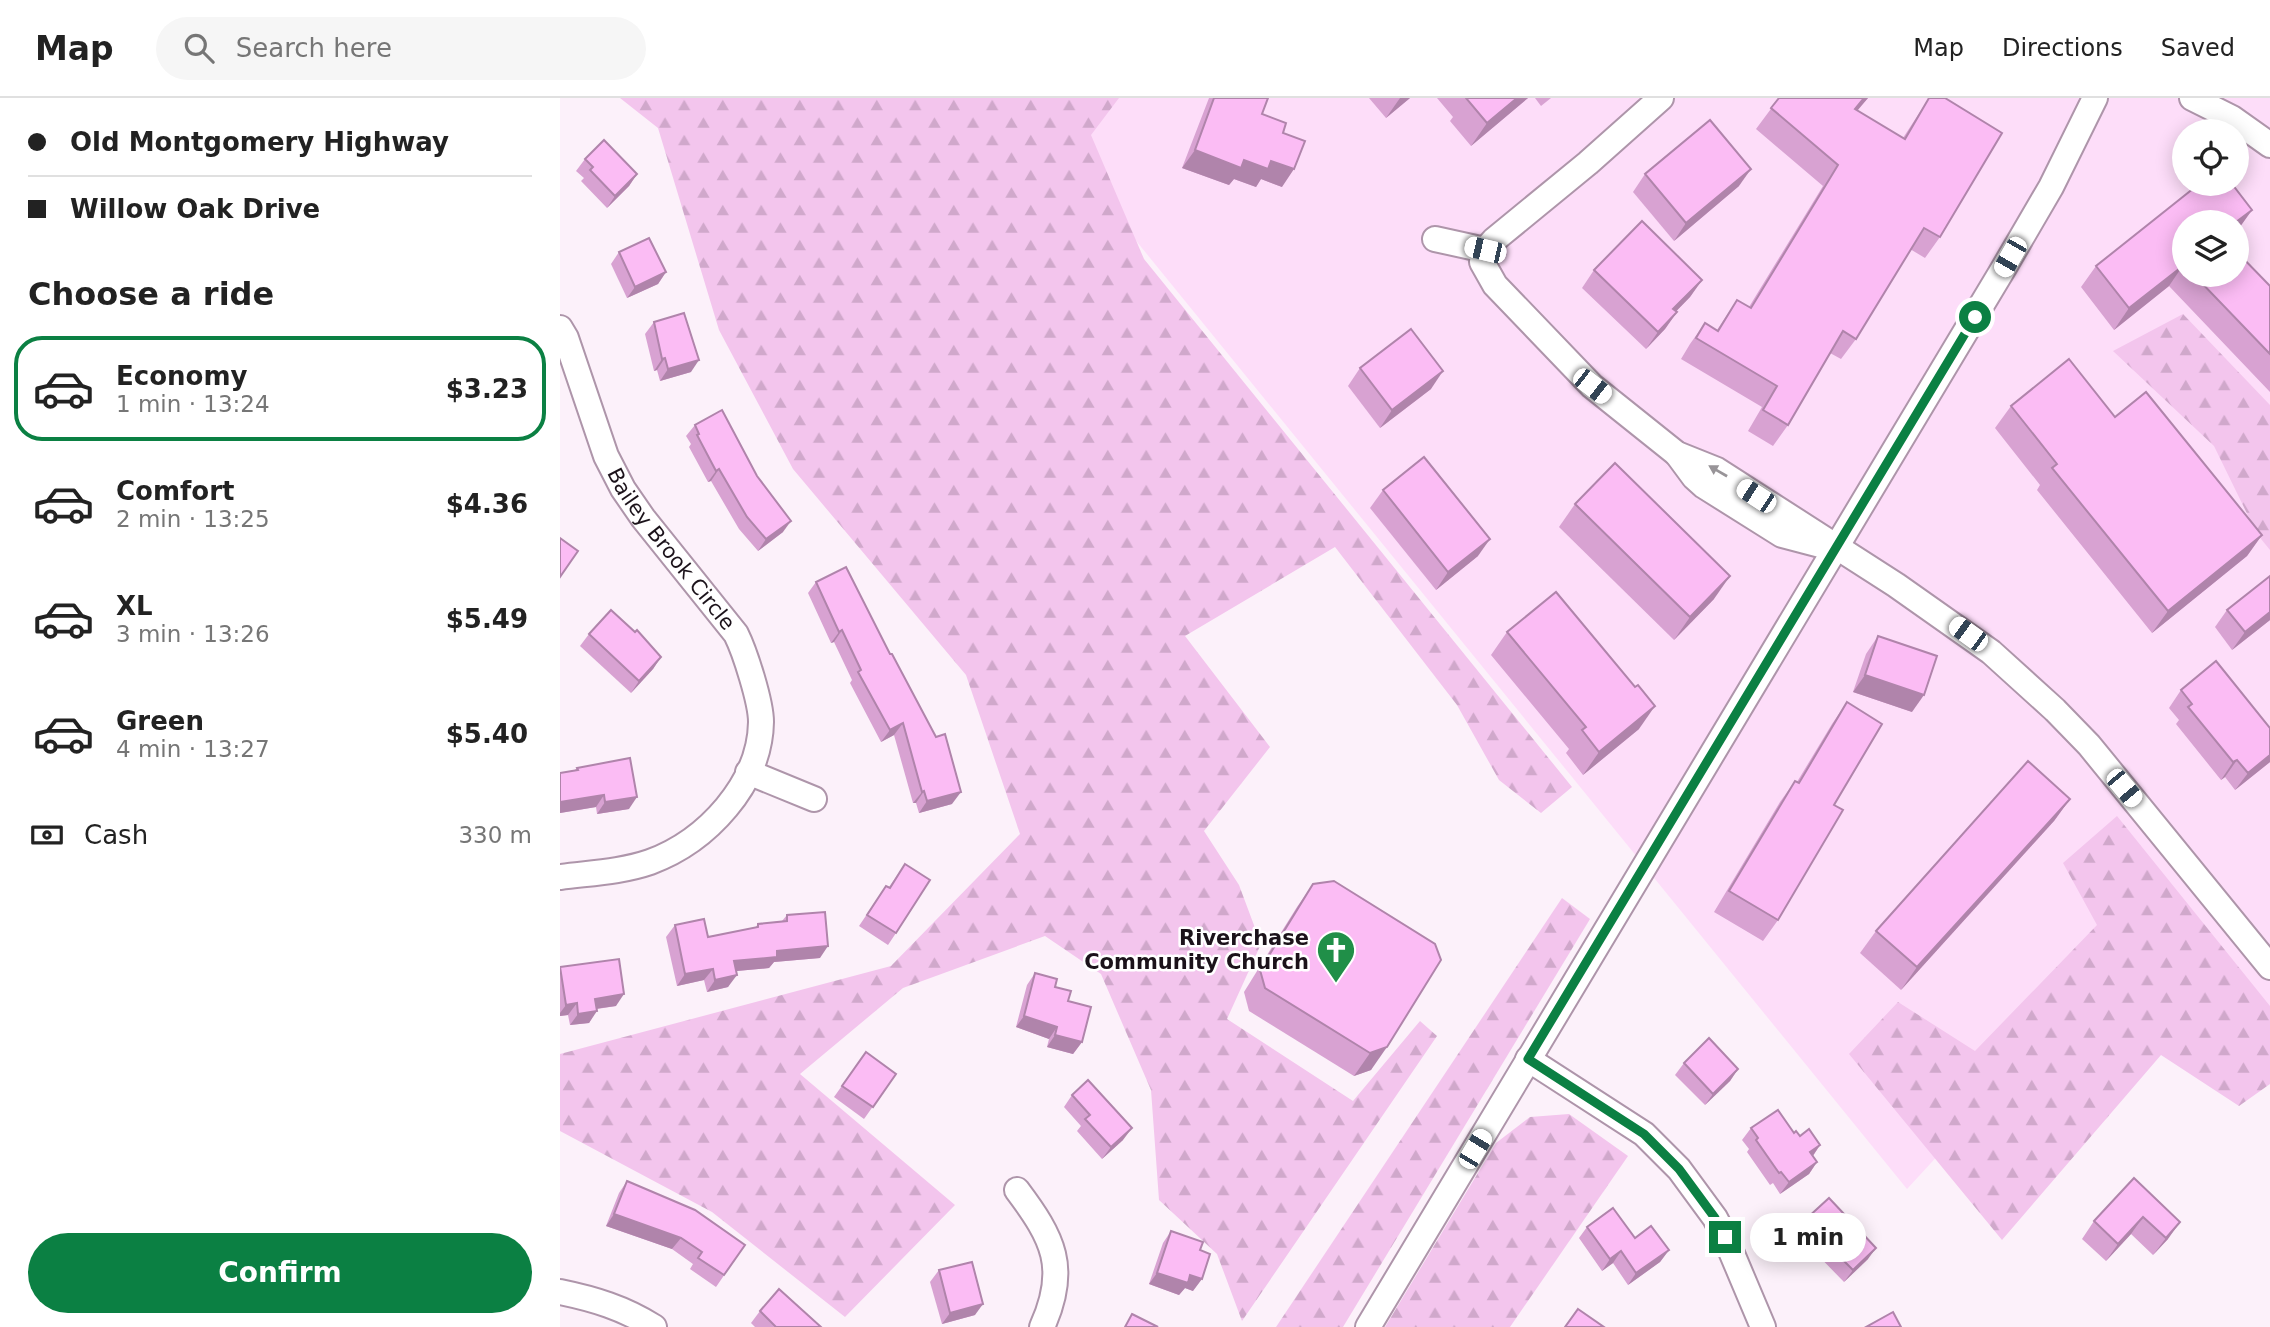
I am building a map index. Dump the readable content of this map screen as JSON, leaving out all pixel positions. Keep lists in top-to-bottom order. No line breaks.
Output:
{"streets":{"street":["Bailey Brook Circle"]},"places":{"church":["Riverchase Community Church"]},"page":{"header":"Map","search":"Search here","nav":["Map","Directions","Saved"],"banner":["Old Montgomery Highway","Willow Oak Drive"],"heading":"Choose a ride","list":[{"name":"Economy","note":"1 min · 13:24","value":"$3.23"},{"name":"Comfort","note":"2 min · 13:25","value":"$4.36"},{"name":"XL","note":"3 min · 13:26","value":"$5.49"},{"name":"Green","note":"4 min · 13:27","value":"$5.40"}],"pay":["Cash","330 m"],"bubble":"1 min","buttons":"Confirm"}}
